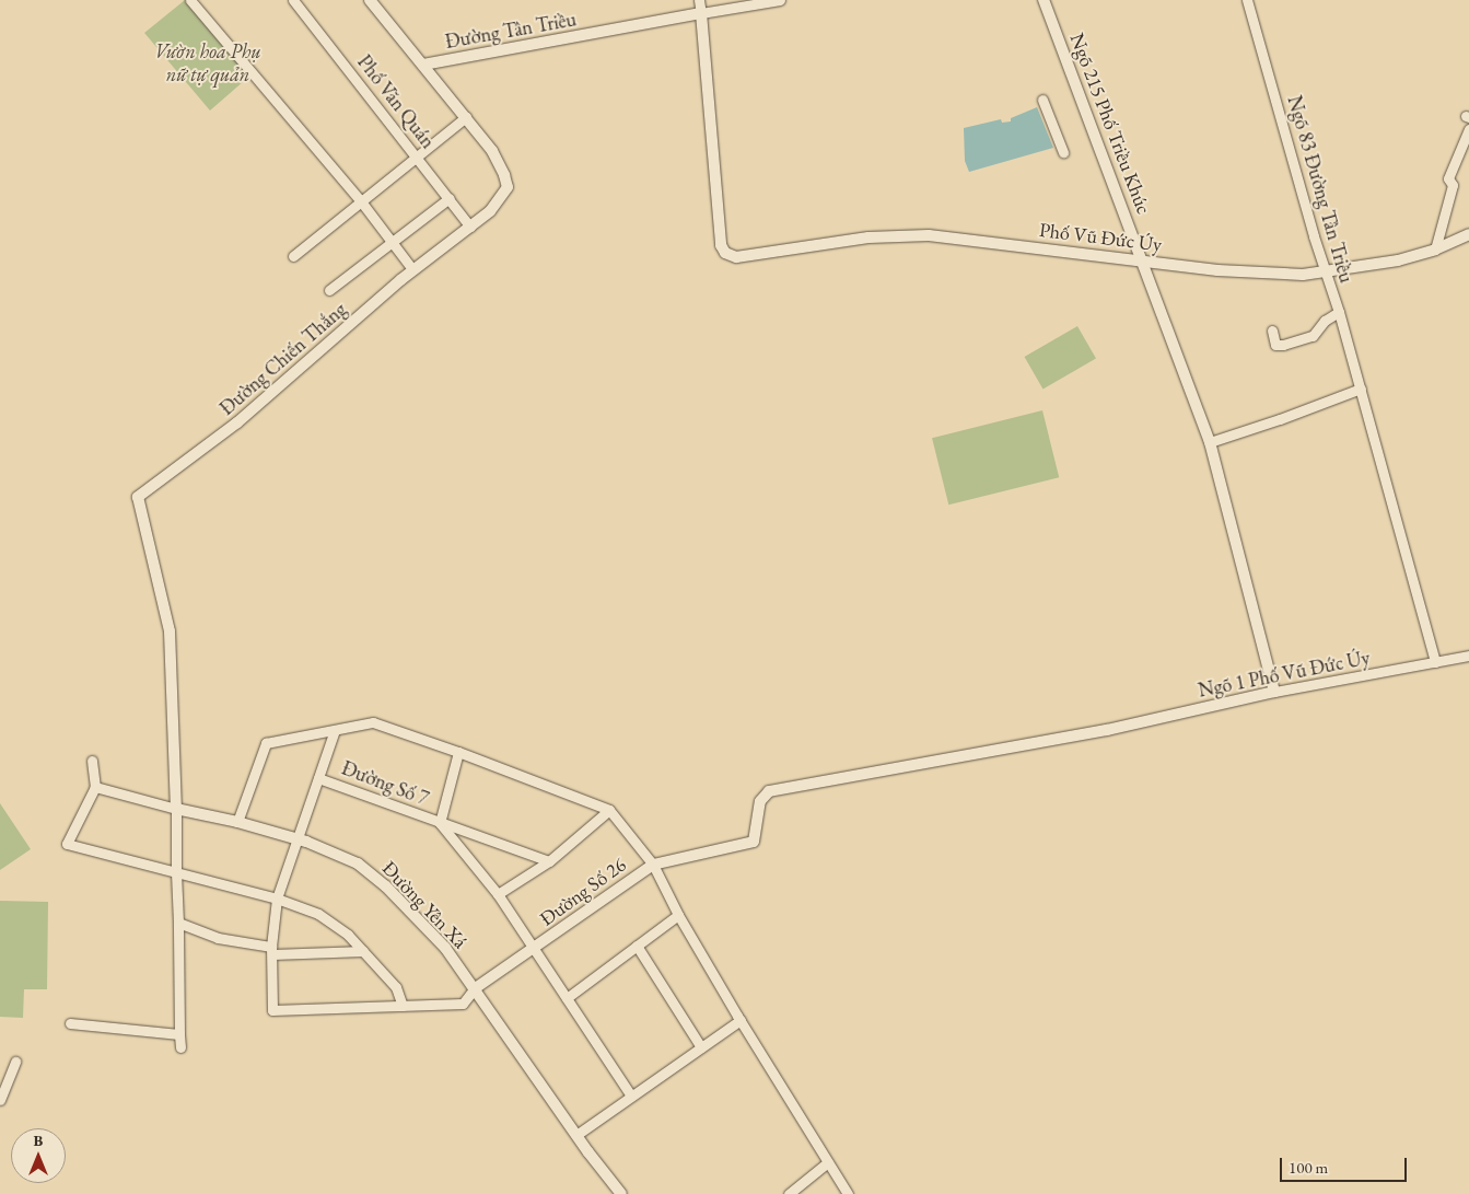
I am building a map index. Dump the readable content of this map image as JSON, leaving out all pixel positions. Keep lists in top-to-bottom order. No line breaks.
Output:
{"streets":{"street":["Đường Tân Triều","Phố Văn Quán","Ngõ 215 Phố Triều Khúc","Ngõ 83 Đường Tân Triều","Phố Vũ Đức Úy","Đường Chiến Thắng","Ngõ 1 Phố Vũ Đức Úy","Đường Số 7","Đường Số 26","Đường Yên Xá"]},"crossings":[["Đường Tân Triều","Phố Vũ Đức Úy"],["Đường Tân Triều","Đường Chiến Thắng"],["Phố Văn Quán","Đường Chiến Thắng"],["Ngõ 215 Phố Triều Khúc","Phố Vũ Đức Úy"],["Ngõ 215 Phố Triều Khúc","Ngõ 1 Phố Vũ Đức Úy"],["Ngõ 83 Đường Tân Triều","Phố Vũ Đức Úy"],["Ngõ 83 Đường Tân Triều","Ngõ 1 Phố Vũ Đức Úy"],["Đường Chiến Thắng","Đường Yên Xá"],["Ngõ 1 Phố Vũ Đức Úy","Đường Số 26"],["Đường Số 26","Đường Yên Xá"]],"parks":["Vườn hoa Phụ nữ tự quản"],"scale_bar":"100 m","north":"top"}
